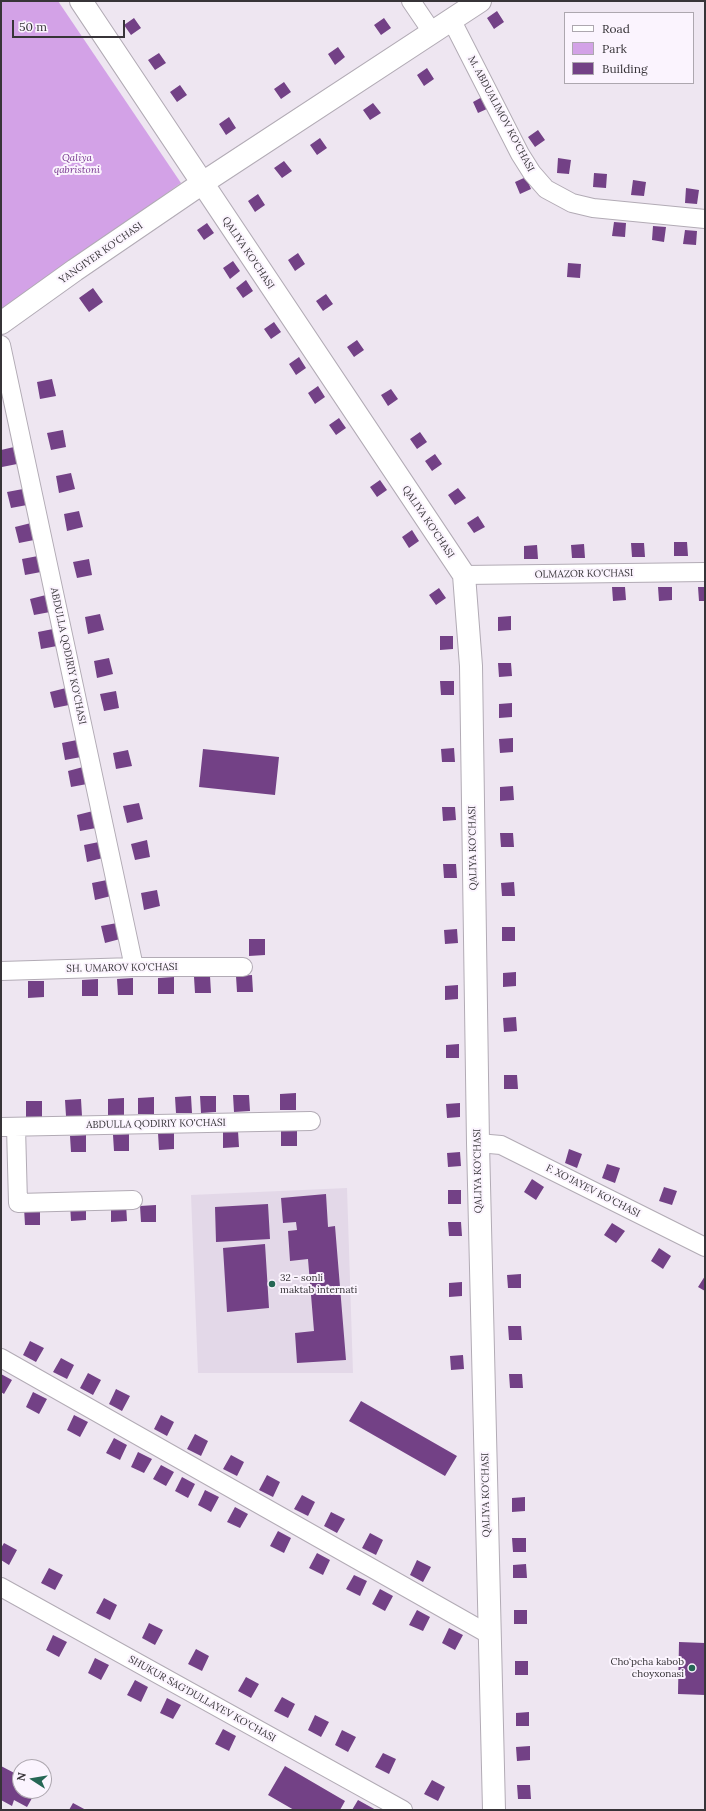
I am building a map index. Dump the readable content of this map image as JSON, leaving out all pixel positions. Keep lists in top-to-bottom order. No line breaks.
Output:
{"streets":{"main road":["YANGIYER KO'CHASI","QALIYA KO'CHASI"],"street":["M. ABDUALIMOV KO'CHASI","OLMAZOR KO'CHASI","ABDULLA QODIRIY KO'CHASI","SH. UMAROV KO'CHASI","F. XO'JAYEV KO'CHASI","SHUKUR SAG'DULLAYEV KO'CHASI"]},"crossings":[["M. ABDUALIMOV KO'CHASI","YANGIYER KO'CHASI"],["YANGIYER KO'CHASI","QALIYA KO'CHASI"],["QALIYA KO'CHASI","OLMAZOR KO'CHASI"],["QALIYA KO'CHASI","F. XO'JAYEV KO'CHASI"],["ABDULLA QODIRIY KO'CHASI","SH. UMAROV KO'CHASI"]],"parks":["Qaliya qabristoni"],"places":["32 - sonli maktab internati","Cho‘pcha kabob choyxonasi"],"legend":["Road","Park","Building"],"scale_bar":"50 m","north":"left"}
